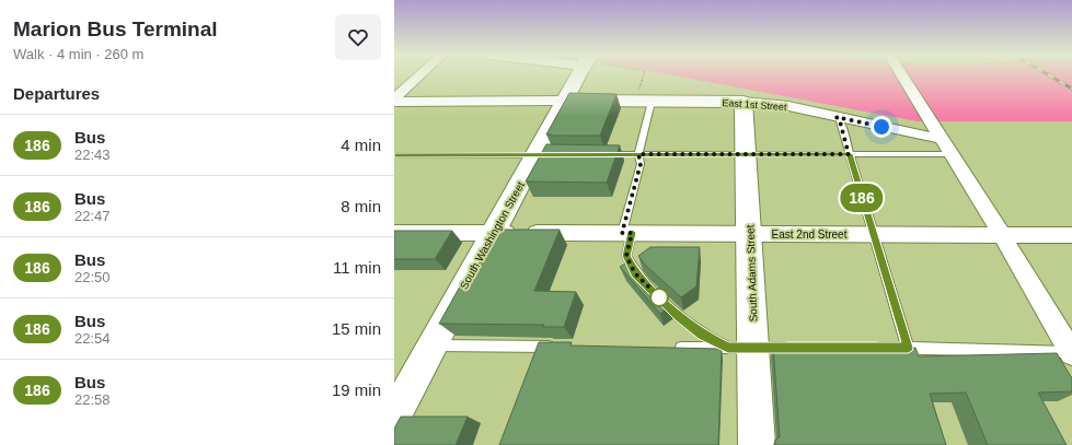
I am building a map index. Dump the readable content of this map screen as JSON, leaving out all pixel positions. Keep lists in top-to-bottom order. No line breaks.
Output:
{"streets":{"main road":["East 1st Street","South Washington Street","South Adams Street"],"street":["East 2nd Street"]},"crossings":[["East 1st Street","South Washington Street"],["East 1st Street","South Adams Street"],["East 2nd Street","South Washington Street"],["East 2nd Street","South Adams Street"]],"lines":["bus line 186"],"page":{"heading":[["Marion Bus Terminal","Walk · 4 min · 260 m"],"Departures"],"on_map":"186","list":[{"mark":"186","name":"Bus","note":"22:43","value":"4 min"},{"mark":"186","name":"Bus","note":"22:47","value":"8 min"},{"mark":"186","name":"Bus","note":"22:50","value":"11 min"},{"mark":"186","name":"Bus","note":"22:54","value":"15 min"},{"mark":"186","name":"Bus","note":"22:58","value":"19 min"}]}}
